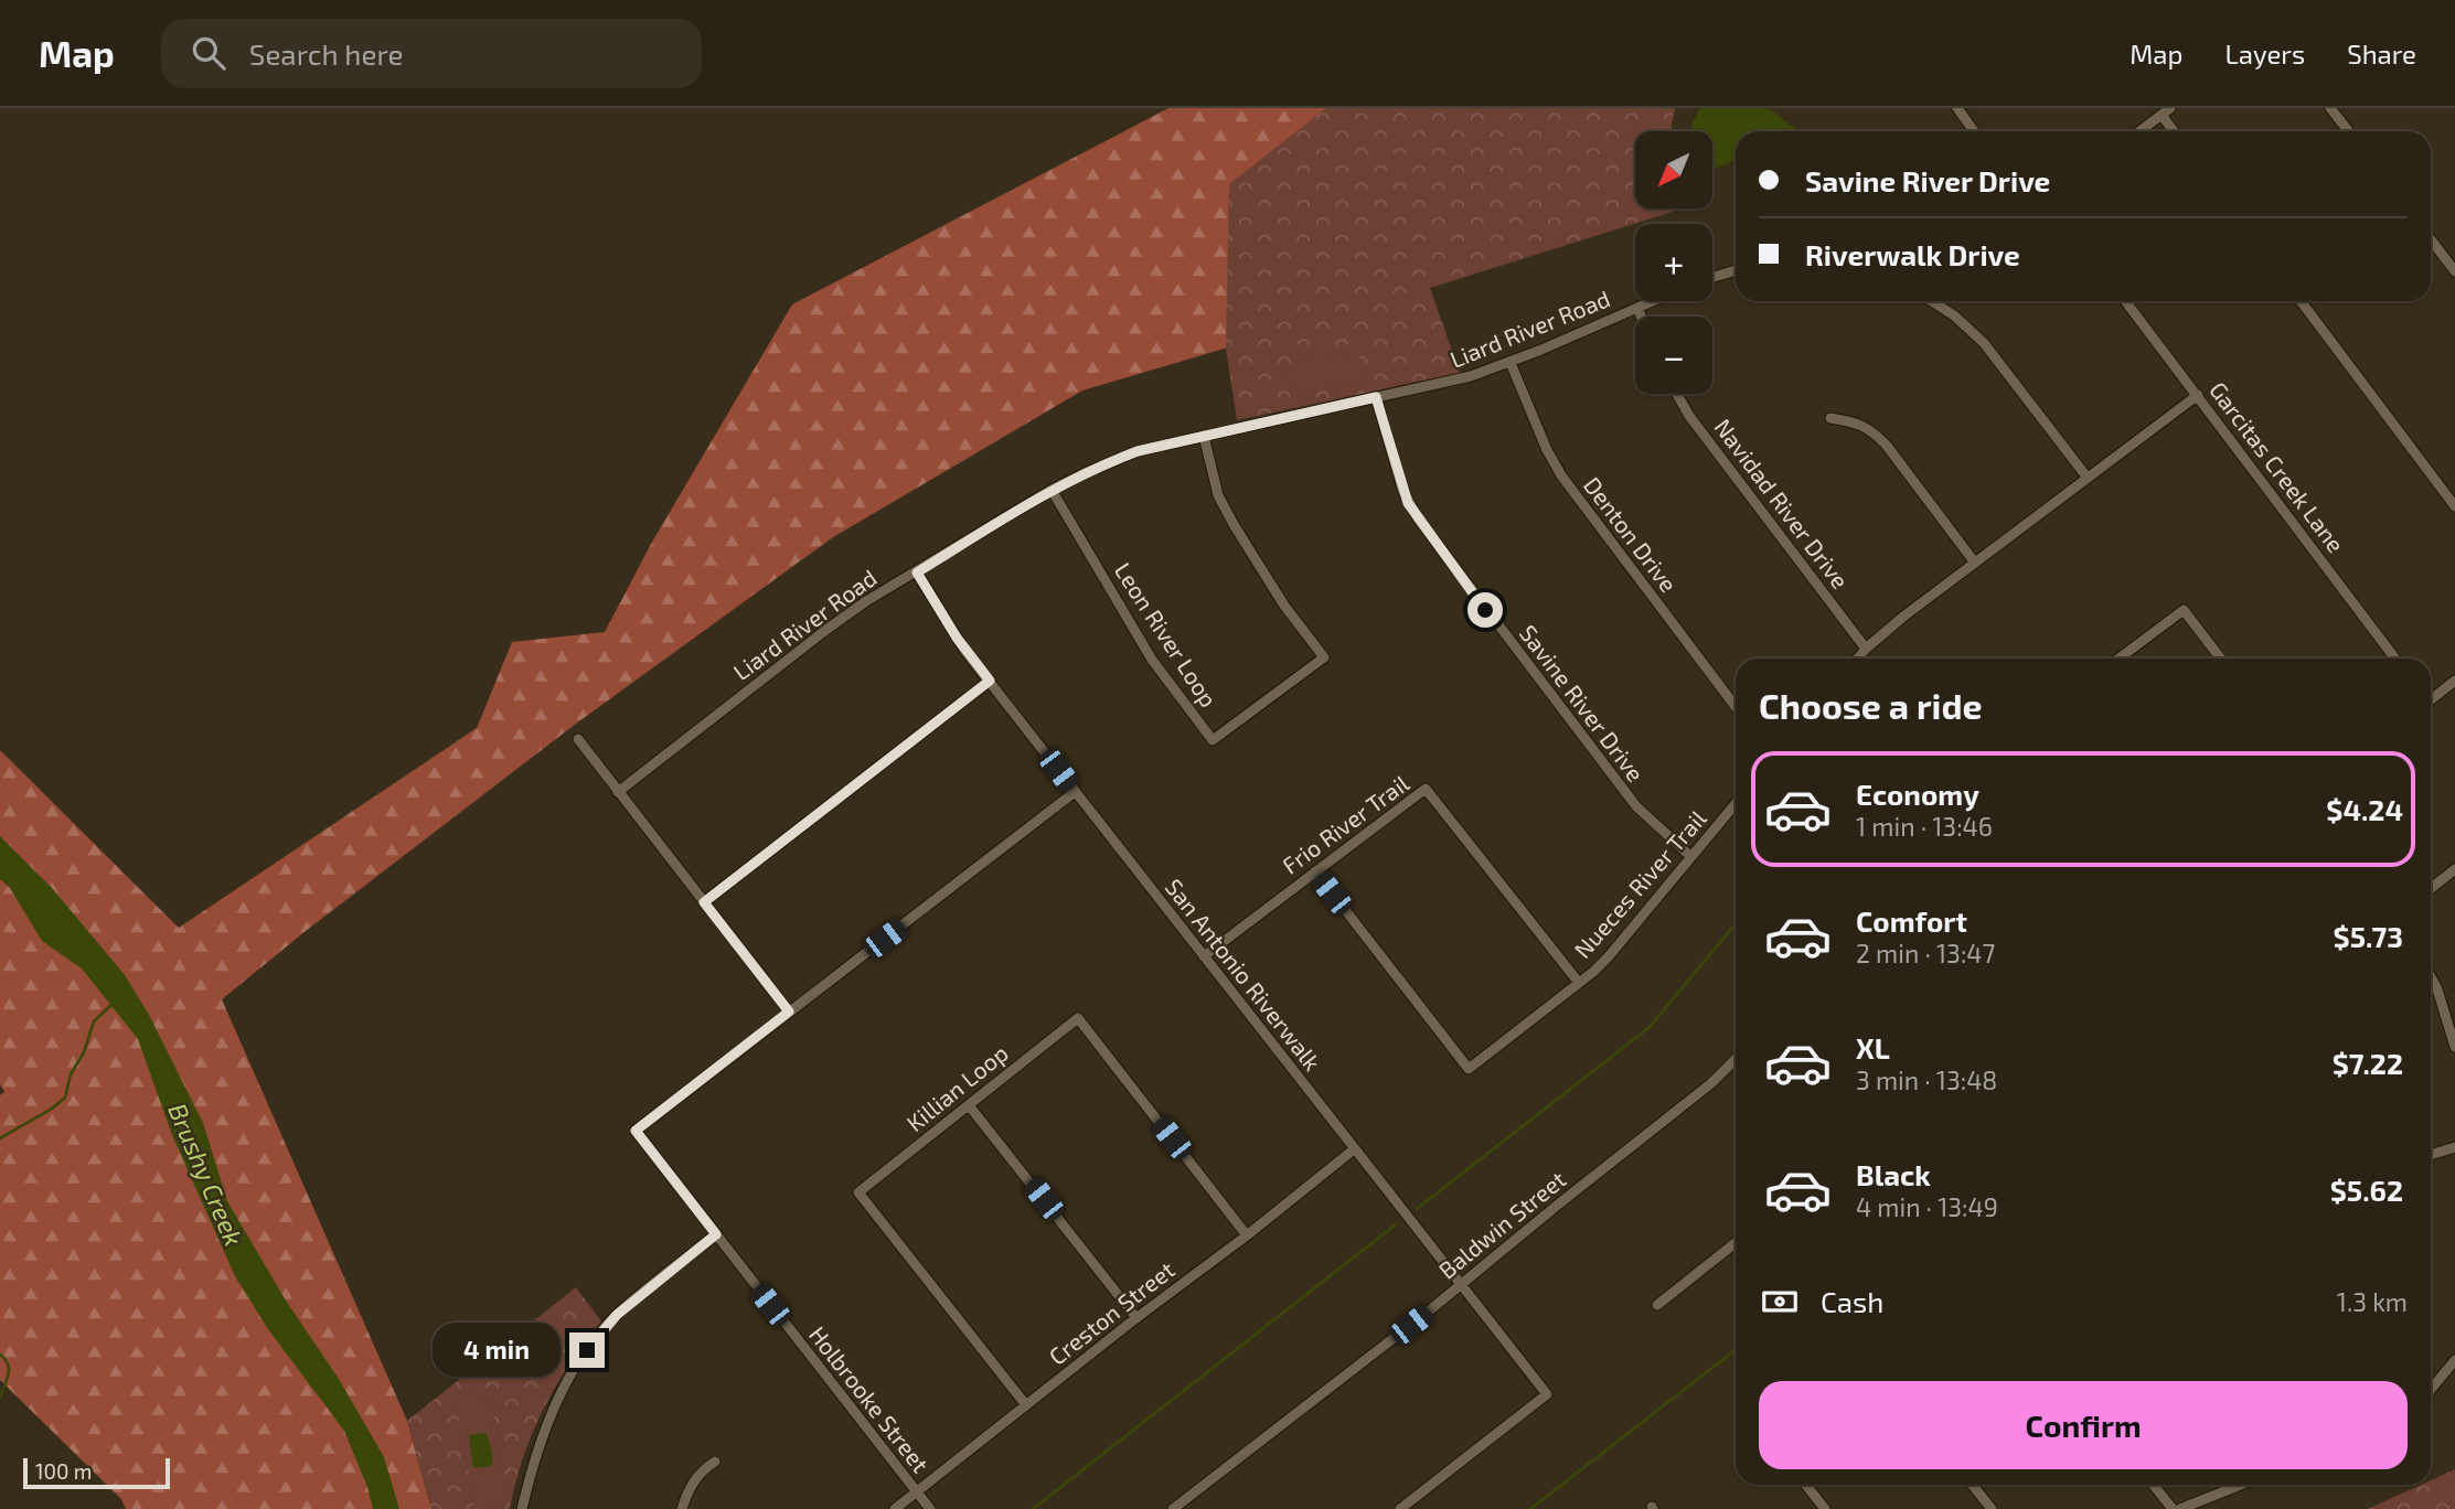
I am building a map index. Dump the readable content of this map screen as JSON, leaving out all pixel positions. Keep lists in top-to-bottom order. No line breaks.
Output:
{"streets":{"street":["Liard River Road","Garcitas Creek Lane","Navidad River Drive","Denton Drive","Leon River Loop","Savine River Drive","Frio River Trail","Nueces River Trail","San Antonio Riverwalk","Killian Loop","Baldwin Street","Creston Street","Holbrooke Street"]},"crossings":[["Liard River Road","Denton Drive"],["Liard River Road","Leon River Loop"],["Liard River Road","Savine River Drive"],["Liard River Road","San Antonio Riverwalk"],["Savine River Drive","Nueces River Trail"],["Frio River Trail","Nueces River Trail"],["Frio River Trail","San Antonio Riverwalk"],["San Antonio Riverwalk","Baldwin Street"],["San Antonio Riverwalk","Creston Street"],["Killian Loop","Creston Street"],["Creston Street","Holbrooke Street"]],"water":["Brushy Creek"],"scale_bar":"100 m","north":"bottom left","page":{"header":"Map","search":"Search here","nav":["Map","Layers","Share"],"map_buttons":["+","−"],"banner":["Savine River Drive","Riverwalk Drive"],"heading":"Choose a ride","list":[{"name":"Economy","note":"1 min · 13:46","value":"$4.24"},{"name":"Comfort","note":"2 min · 13:47","value":"$5.73"},{"name":"XL","note":"3 min · 13:48","value":"$7.22"},{"name":"Black","note":"4 min · 13:49","value":"$5.62"}],"pay":["Cash","1.3 km"],"bubble":"4 min","buttons":"Confirm","scale":"100 m"}}
